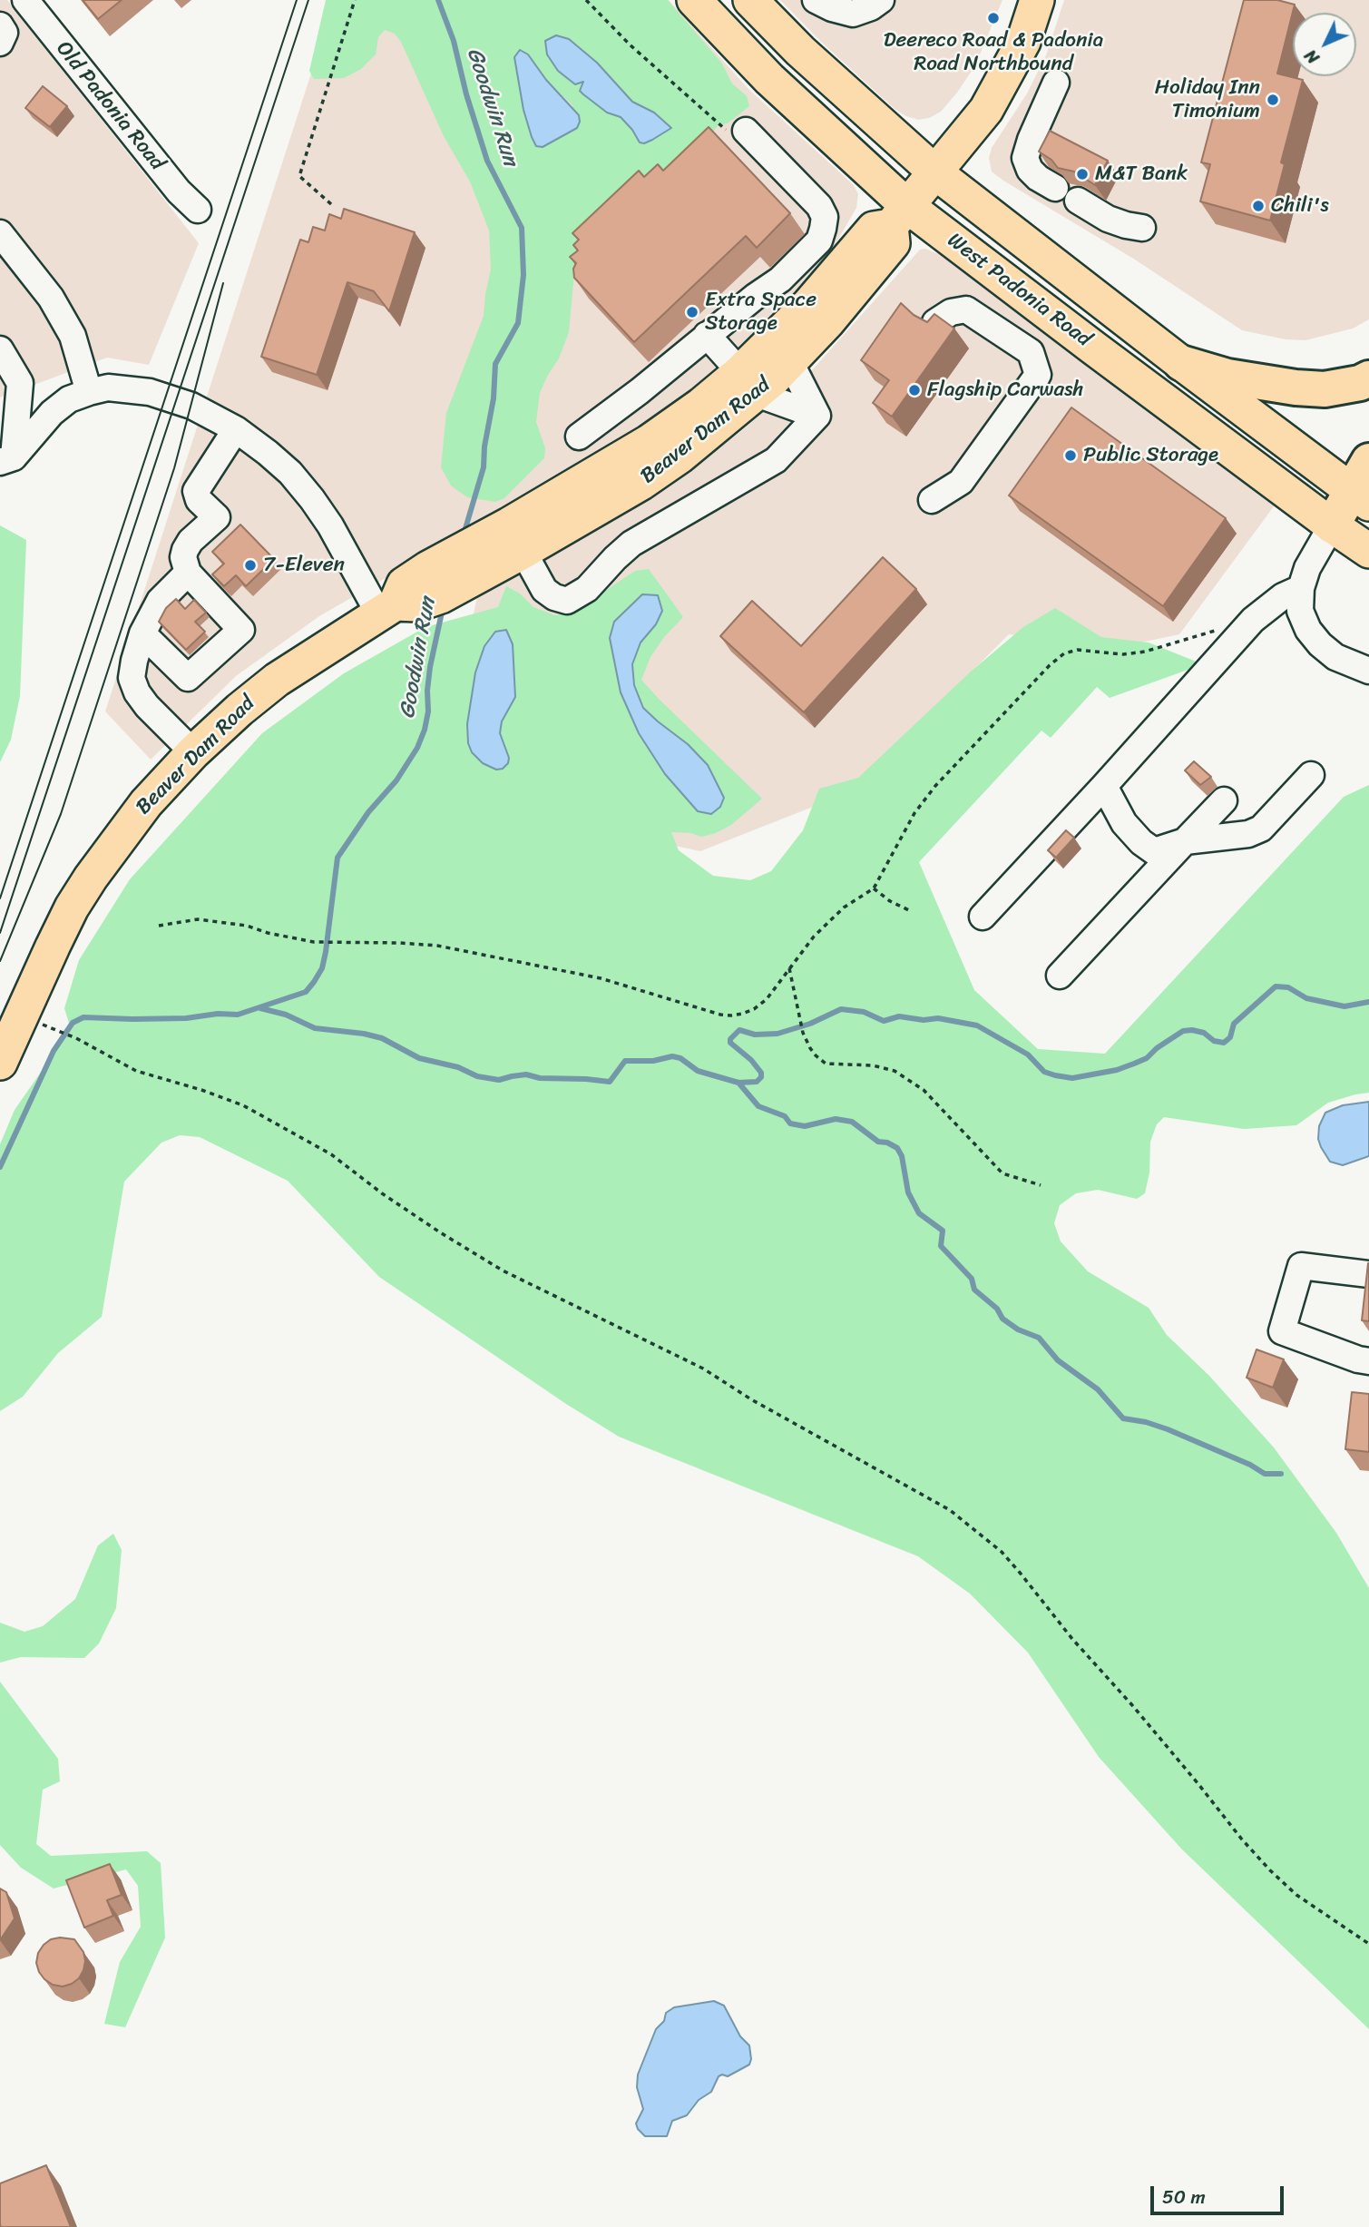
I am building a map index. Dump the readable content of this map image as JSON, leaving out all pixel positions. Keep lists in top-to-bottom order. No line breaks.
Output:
{"streets":{"main road":["West Padonia Road","Beaver Dam Road"],"street":["Old Padonia Road"]},"crossings":[["West Padonia Road","Beaver Dam Road"]],"water":["Goodwin Run"],"places":["Deereco Road & Padonia Road Northbound","Holiday Inn Timonium","M&T Bank","Chili's","Extra Space Storage","Flagship Carwash","Public Storage","7-Eleven"],"scale_bar":"50 m","north":"bottom left"}
